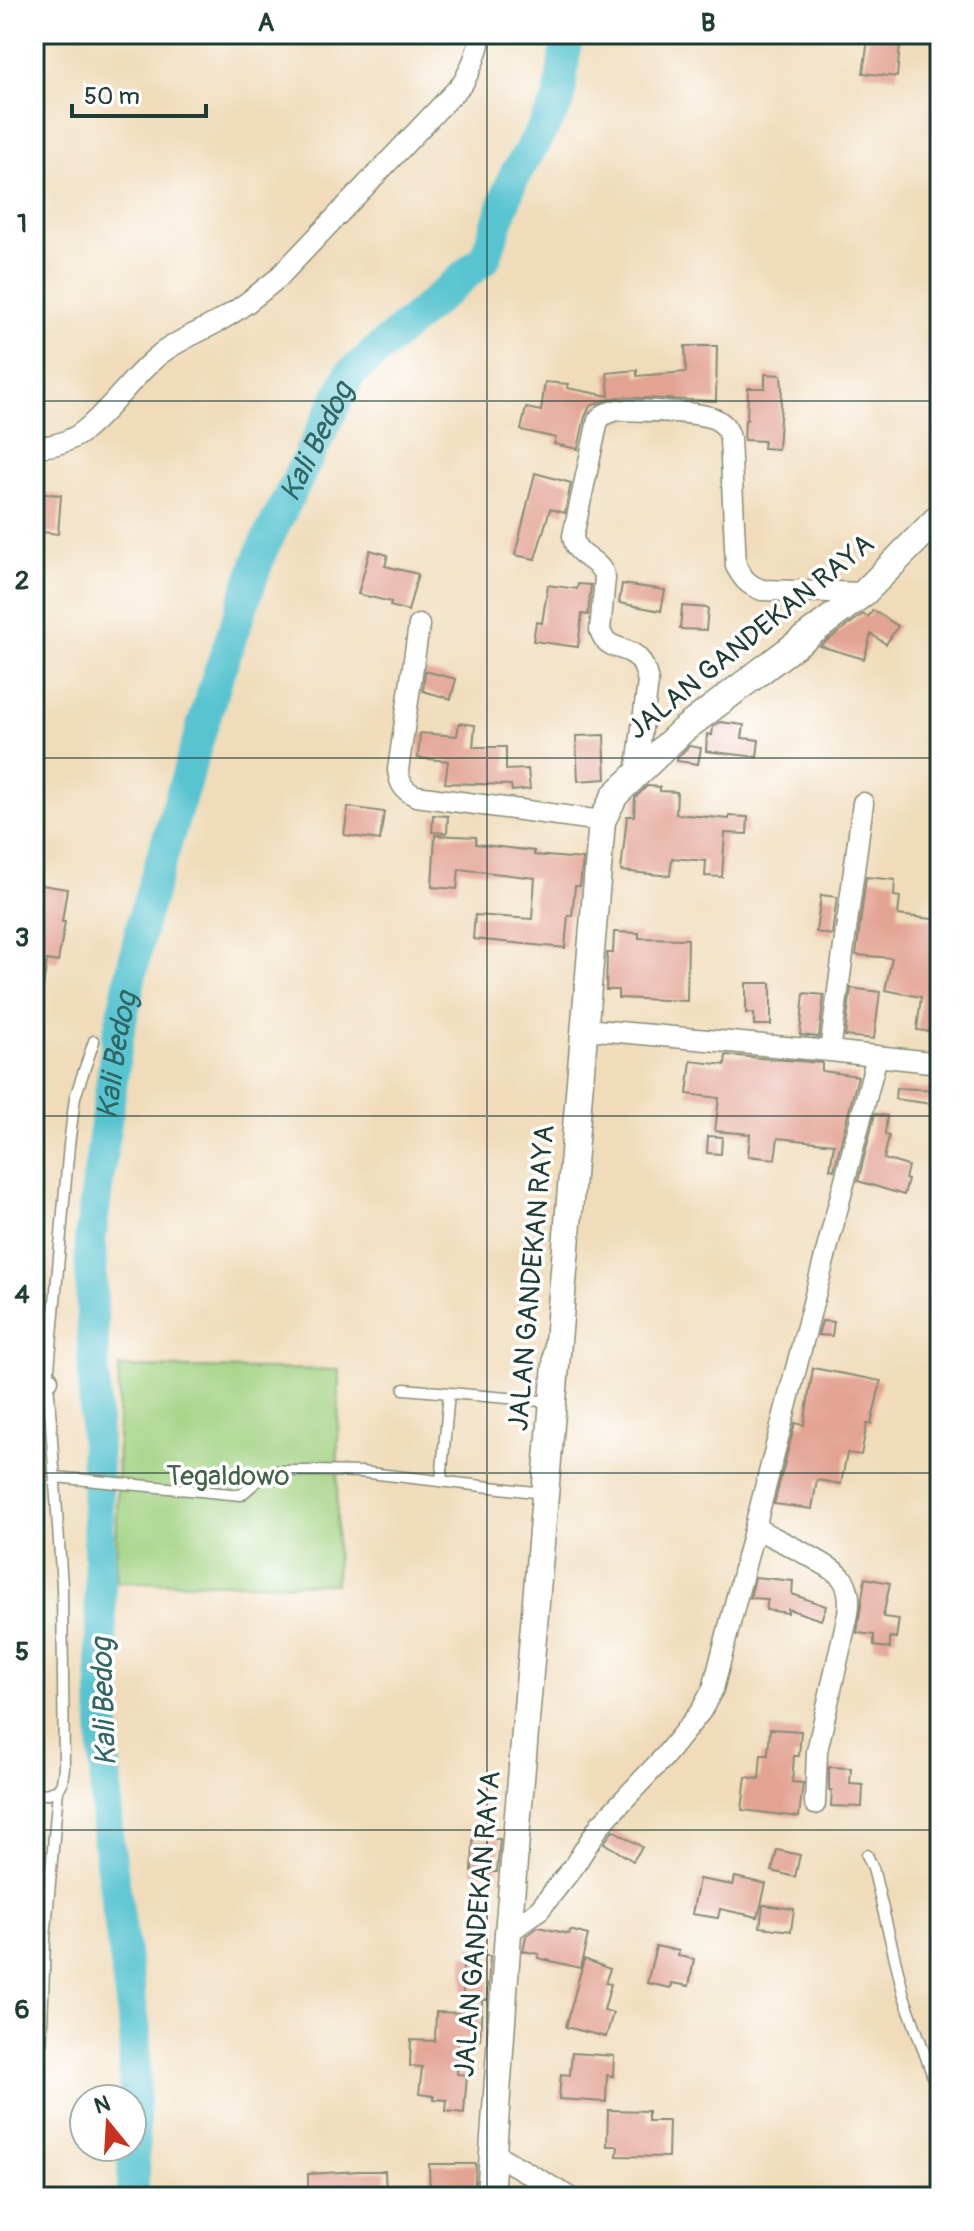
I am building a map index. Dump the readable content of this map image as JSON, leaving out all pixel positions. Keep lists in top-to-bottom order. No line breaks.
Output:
{"streets":{"street":["JALAN GANDEKAN RAYA"]},"water":["Kali Bedog"],"parks":["Tegaldowo"],"scale_bar":"50 m","north":"top","grid":{"columns":["A","B"],"rows":["1","2","3","4","5","6"]}}
